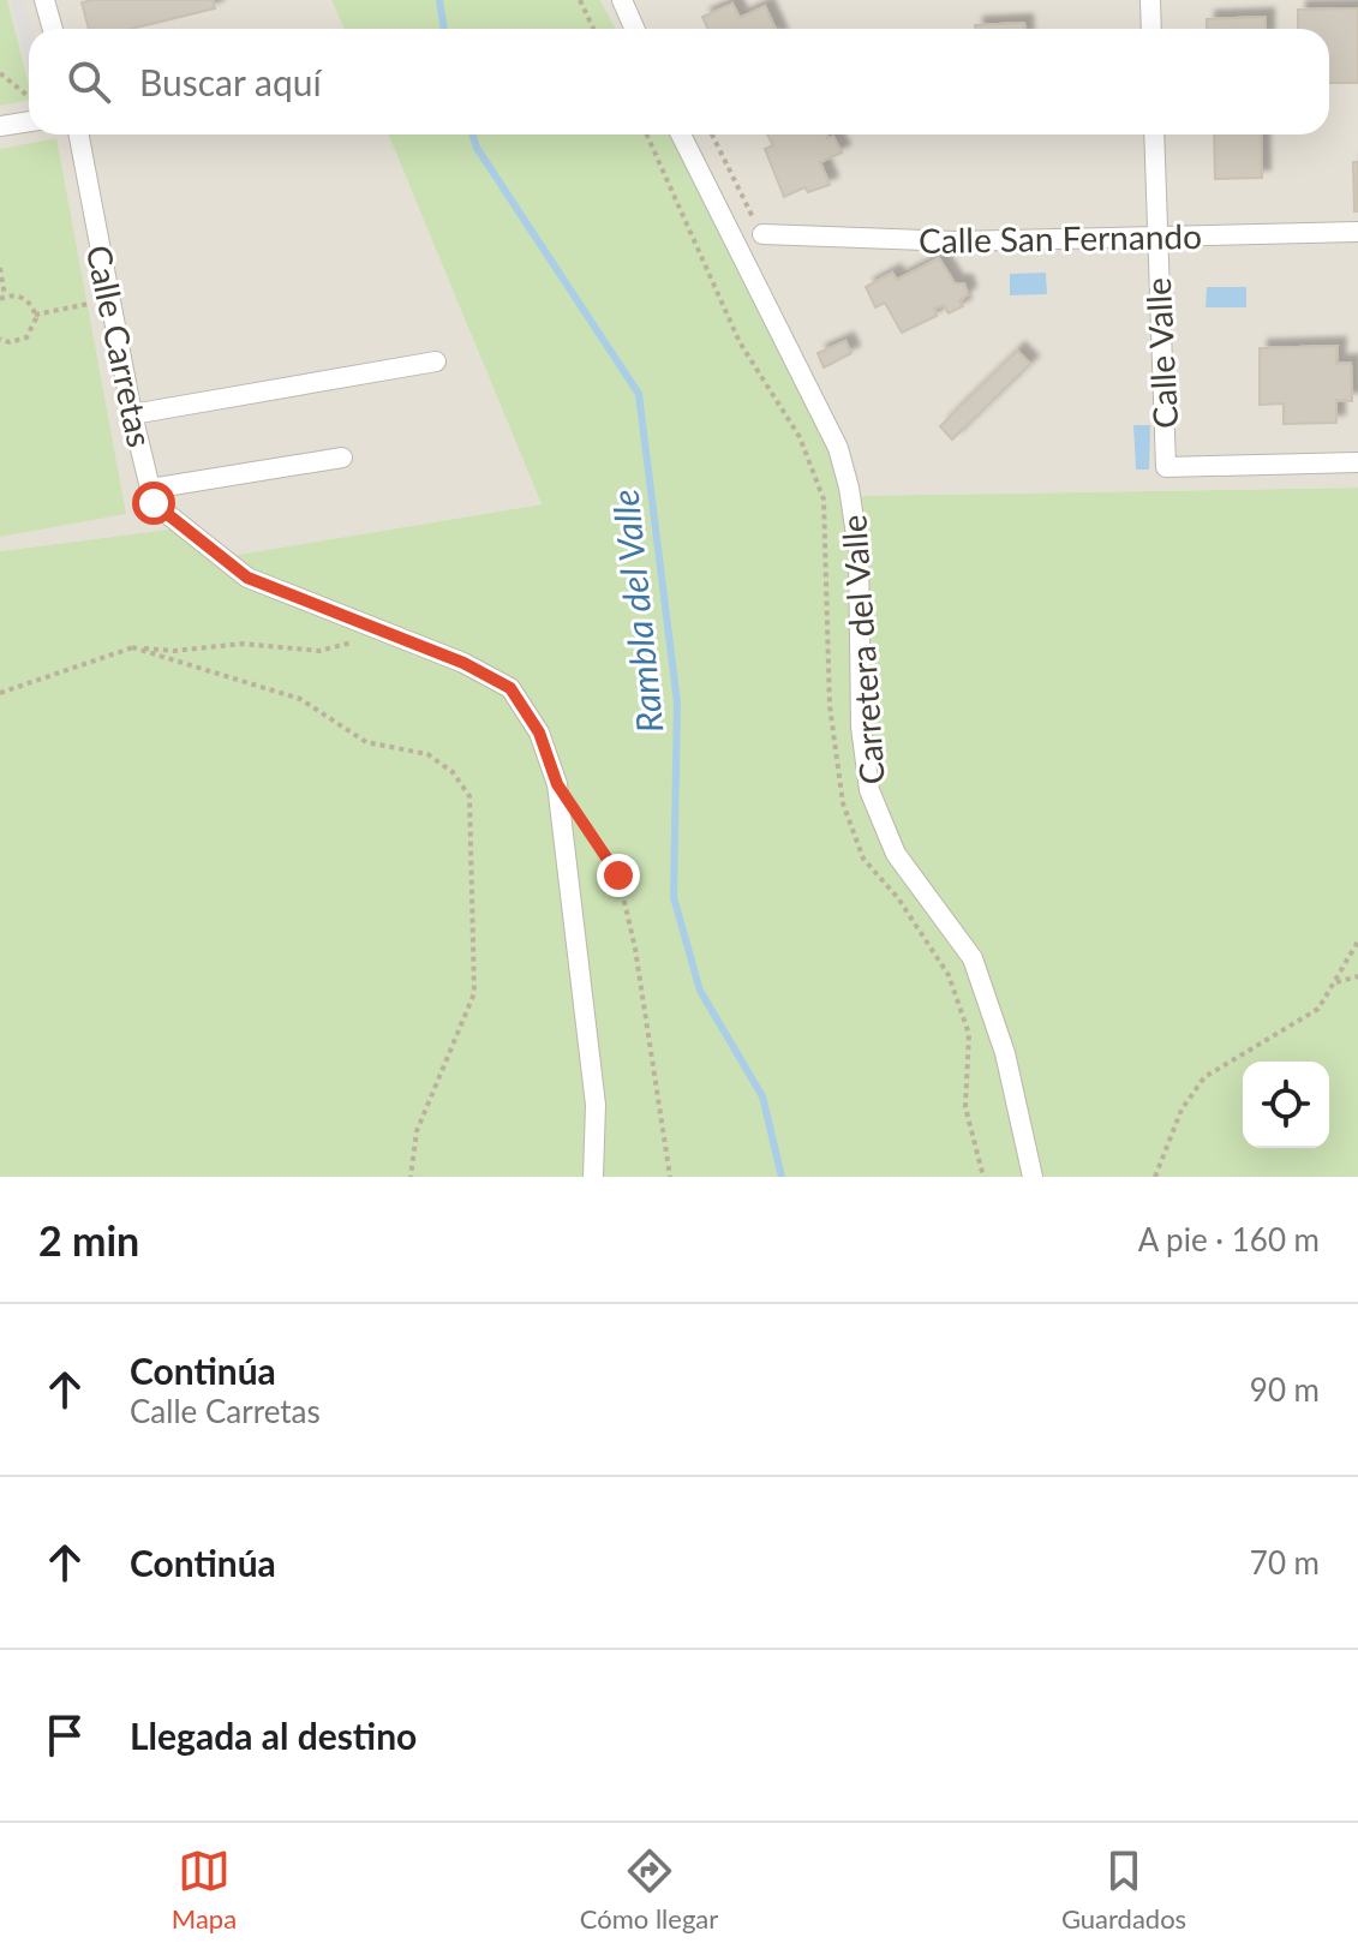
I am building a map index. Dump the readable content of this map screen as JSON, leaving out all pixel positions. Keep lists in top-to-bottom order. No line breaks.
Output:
{"streets":{"street":["Calle San Fernando","Calle Carretas","Calle Valle","Carretera del Valle"]},"crossings":[["Calle San Fernando","Calle Valle"]],"water":["Rambla del Valle"],"page":{"search":"Buscar aquí","heading":["2 min","A pie · 160 m"],"list":[["Continúa","Calle Carretas","90 m"],["Continúa","70 m"],"Llegada al destino"],"nav":["Mapa","Cómo llegar","Guardados"]}}
